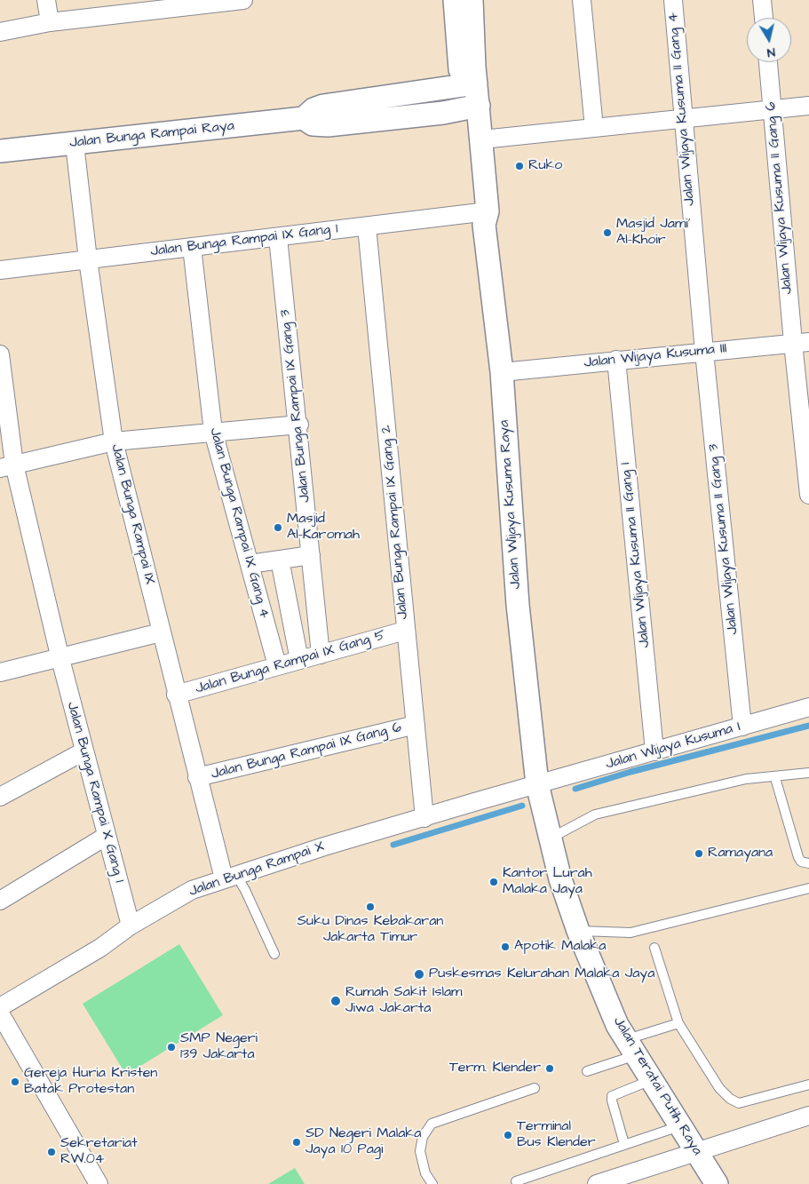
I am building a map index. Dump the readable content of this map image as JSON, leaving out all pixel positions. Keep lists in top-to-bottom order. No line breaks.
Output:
{"streets":{"street":["Jalan Wijaya Kusuma II Gang 4","Jalan Bunga Rampai Raya","Jalan Wijaya Kusuma II Gang 6","Jalan Bunga Rampai IX Gang 1","Jalan Wijaya Kusuma III","Jalan Bunga Rampai IX Gang 3","Jalan Wijaya Kusuma Raya","Jalan Bunga Rampai IX","Jalan Bunga Rampai IX Gang 2","Jalan Bunga Rampai IX Gang 4","Jalan Wijaya Kusuma II Gang 3","Jalan Wijaya Kusuma II Gang 1","Jalan Bunga Rampai IX Gang 5","Jalan Wijaya Kusuma I","Jalan Bunga Rampai IX Gang 6","Jalan Bunga Rampai X Gang 1","Jalan Bunga Rampai X","Jalan Teratai Putih Raya"]},"crossings":[["Jalan Wijaya Kusuma II Gang 4","Jalan Wijaya Kusuma III"],["Jalan Wijaya Kusuma II Gang 4","Jalan Wijaya Kusuma II Gang 3"],["Jalan Bunga Rampai Raya","Jalan Wijaya Kusuma Raya"],["Jalan Bunga Rampai Raya","Jalan Bunga Rampai IX"],["Jalan Wijaya Kusuma II Gang 6","Jalan Wijaya Kusuma III"],["Jalan Bunga Rampai IX Gang 1","Jalan Bunga Rampai IX Gang 3"],["Jalan Bunga Rampai IX Gang 1","Jalan Wijaya Kusuma Raya"],["Jalan Bunga Rampai IX Gang 1","Jalan Bunga Rampai IX"],["Jalan Bunga Rampai IX Gang 1","Jalan Bunga Rampai IX Gang 2"],["Jalan Bunga Rampai IX Gang 1","Jalan Bunga Rampai IX Gang 4"],["Jalan Wijaya Kusuma III","Jalan Wijaya Kusuma Raya"],["Jalan Wijaya Kusuma III","Jalan Wijaya Kusuma II Gang 3"],["Jalan Wijaya Kusuma III","Jalan Wijaya Kusuma II Gang 1"],["Jalan Bunga Rampai IX Gang 3","Jalan Bunga Rampai IX Gang 5"],["Jalan Wijaya Kusuma Raya","Jalan Wijaya Kusuma I"],["Jalan Wijaya Kusuma Raya","Jalan Bunga Rampai X"],["Jalan Wijaya Kusuma Raya","Jalan Teratai Putih Raya"],["Jalan Bunga Rampai IX","Jalan Bunga Rampai IX Gang 5"],["Jalan Bunga Rampai IX","Jalan Bunga Rampai IX Gang 6"],["Jalan Bunga Rampai IX","Jalan Bunga Rampai X"],["Jalan Bunga Rampai IX Gang 2","Jalan Bunga Rampai IX Gang 5"],["Jalan Bunga Rampai IX Gang 2","Jalan Bunga Rampai IX Gang 6"],["Jalan Bunga Rampai IX Gang 2","Jalan Bunga Rampai X"],["Jalan Bunga Rampai IX Gang 4","Jalan Bunga Rampai IX Gang 5"],["Jalan Wijaya Kusuma II Gang 3","Jalan Wijaya Kusuma I"],["Jalan Wijaya Kusuma II Gang 1","Jalan Wijaya Kusuma I"],["Jalan Wijaya Kusuma I","Jalan Bunga Rampai X"],["Jalan Wijaya Kusuma I","Jalan Teratai Putih Raya"],["Jalan Bunga Rampai X Gang 1","Jalan Bunga Rampai X"],["Jalan Bunga Rampai X","Jalan Teratai Putih Raya"]],"places":["Ruko","Masjid Jami' Al-Khoir","Masjid Al-Karomah","Ramayana","Kantor Lurah Malaka Jaya","Suku Dinas Kebakaran Jakarta Timur","Apotik Malaka","Puskesmas Kelurahan Malaka Jaya","Rumah Sakit Islam Jiwa Jakarta","SMP Negeri 139 Jakarta","Term. Klender","Gereja Huria Kristen Batak Protestan","Terminal Bus Klender","SD Negeri Malaka Jaya 10 Pagi","Sekretariat RW.04"],"north":"bottom"}
